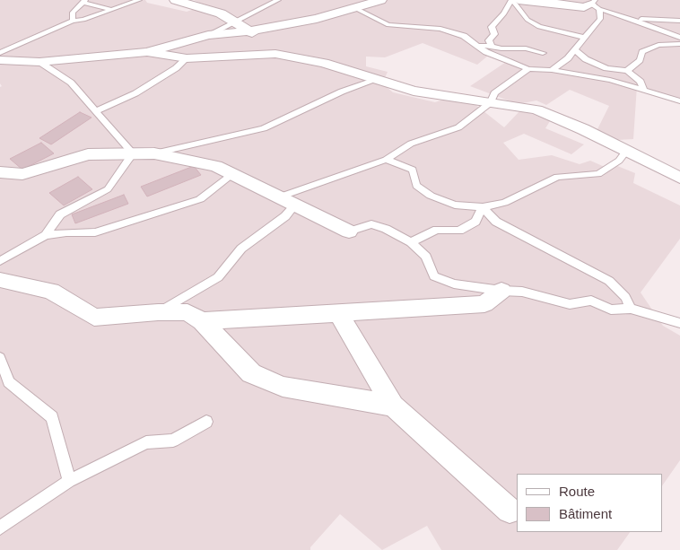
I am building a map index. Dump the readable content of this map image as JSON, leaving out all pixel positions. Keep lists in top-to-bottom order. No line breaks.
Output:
{"legend":["Route","Bâtiment"]}
